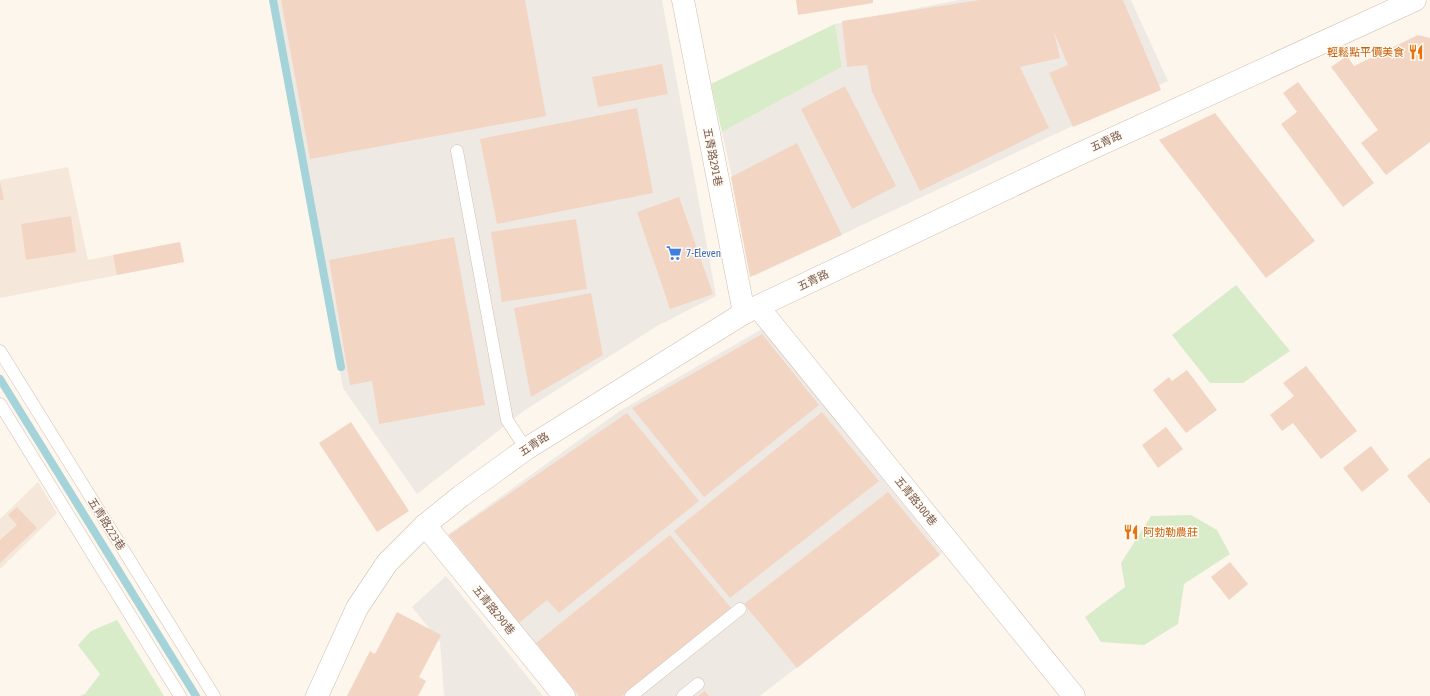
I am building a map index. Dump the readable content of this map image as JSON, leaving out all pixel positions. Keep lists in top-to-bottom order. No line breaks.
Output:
{"streets":{"street":["五青路","五青路291巷","五青路300巷","五青路290巷"],"lane":["五青路223巷"]},"crossings":[["五青路","五青路291巷"],["五青路","五青路300巷"],["五青路","五青路290巷"],["五青路291巷","五青路300巷"]],"places":{"restaurant":["輕鬆點平價美食","阿勃勒農莊"],"supermarket":["7-Eleven"]}}
